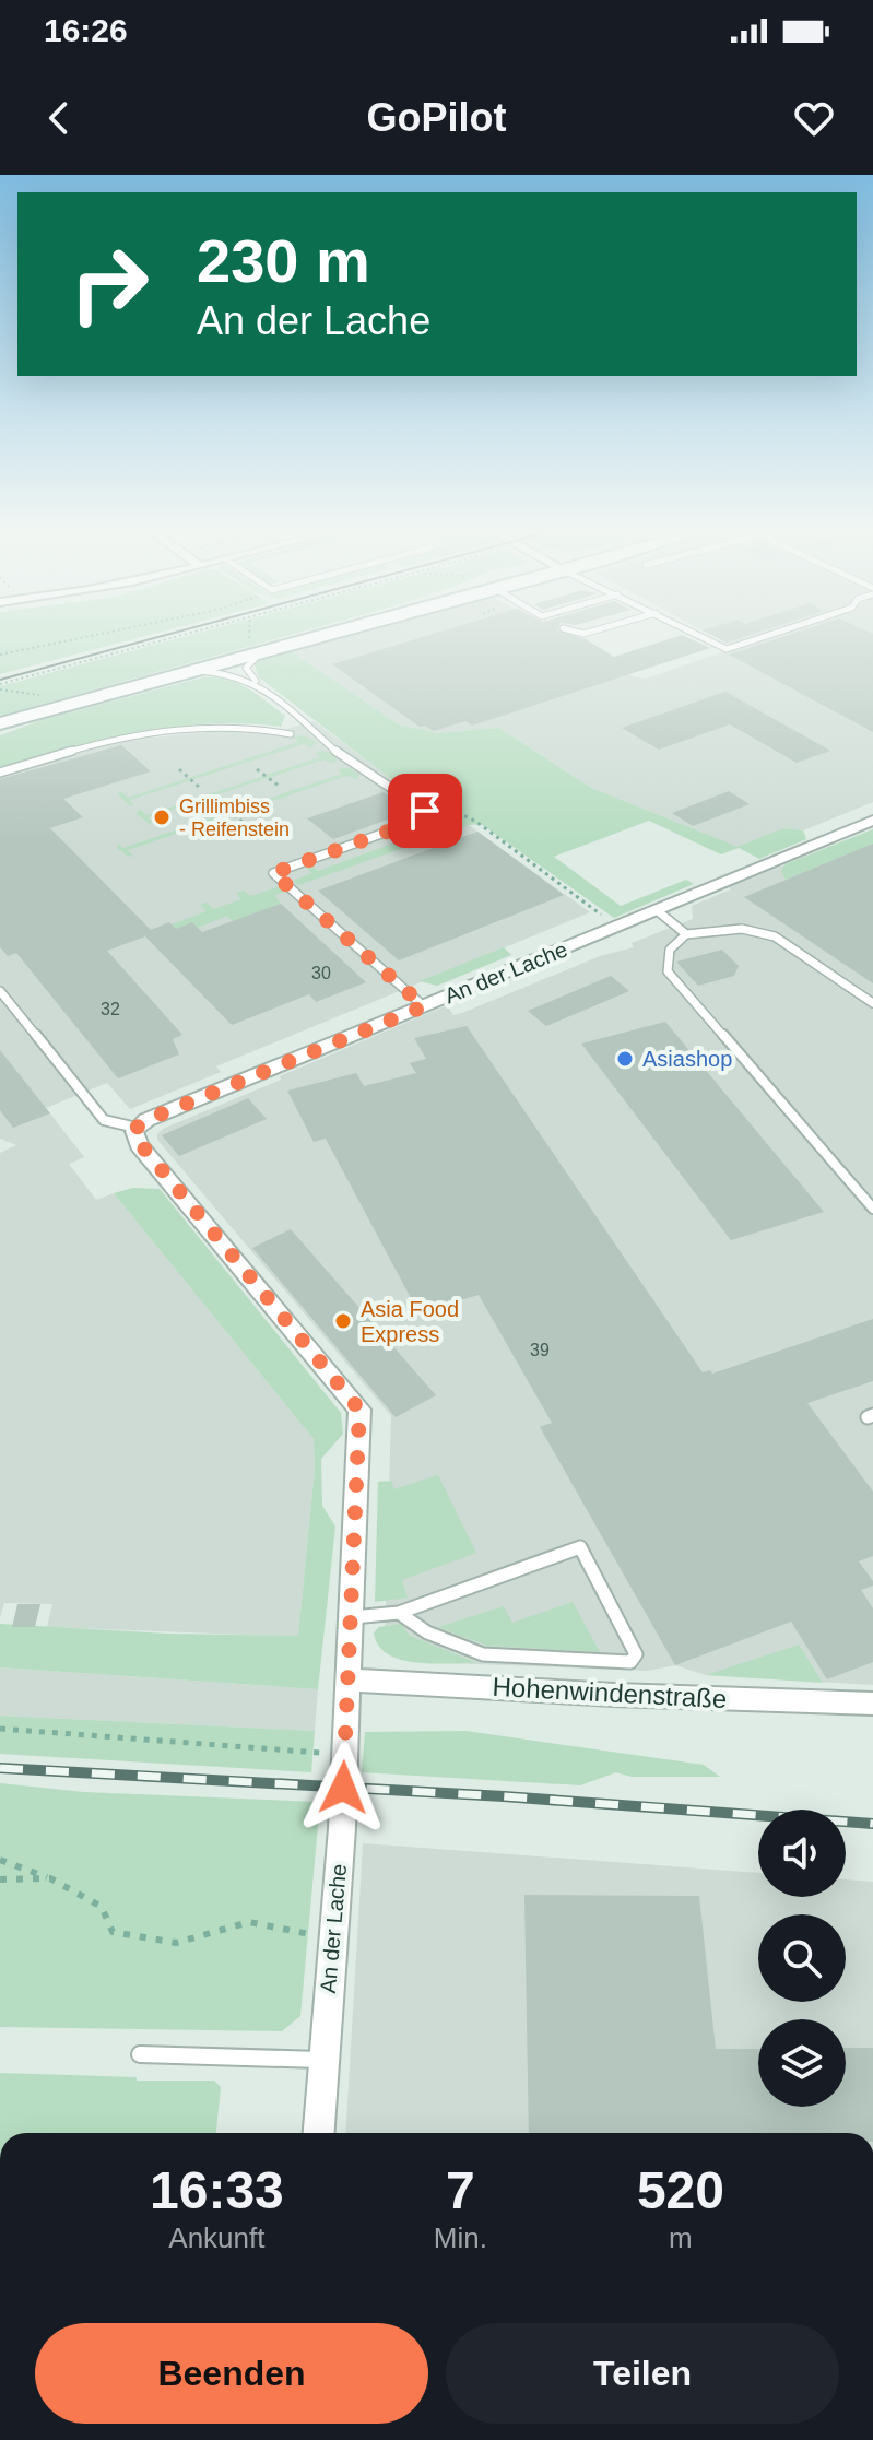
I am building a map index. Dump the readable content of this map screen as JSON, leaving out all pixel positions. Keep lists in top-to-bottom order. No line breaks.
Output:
{"streets":{"street":["An der Lache","Hohenwindenstraße"]},"crossings":[["An der Lache","Hohenwindenstraße"]],"places":["Grillimbiss - Reifenstein","Asiashop","Asia Food Express"],"house_numbers":["30","32","39"],"page":{"status":"16:26","header":"GoPilot","turn":["230 m","An der Lache"],"eta":["16:33","Ankunft","7","Min.","520","m"],"buttons":["Beenden","Teilen"]}}
